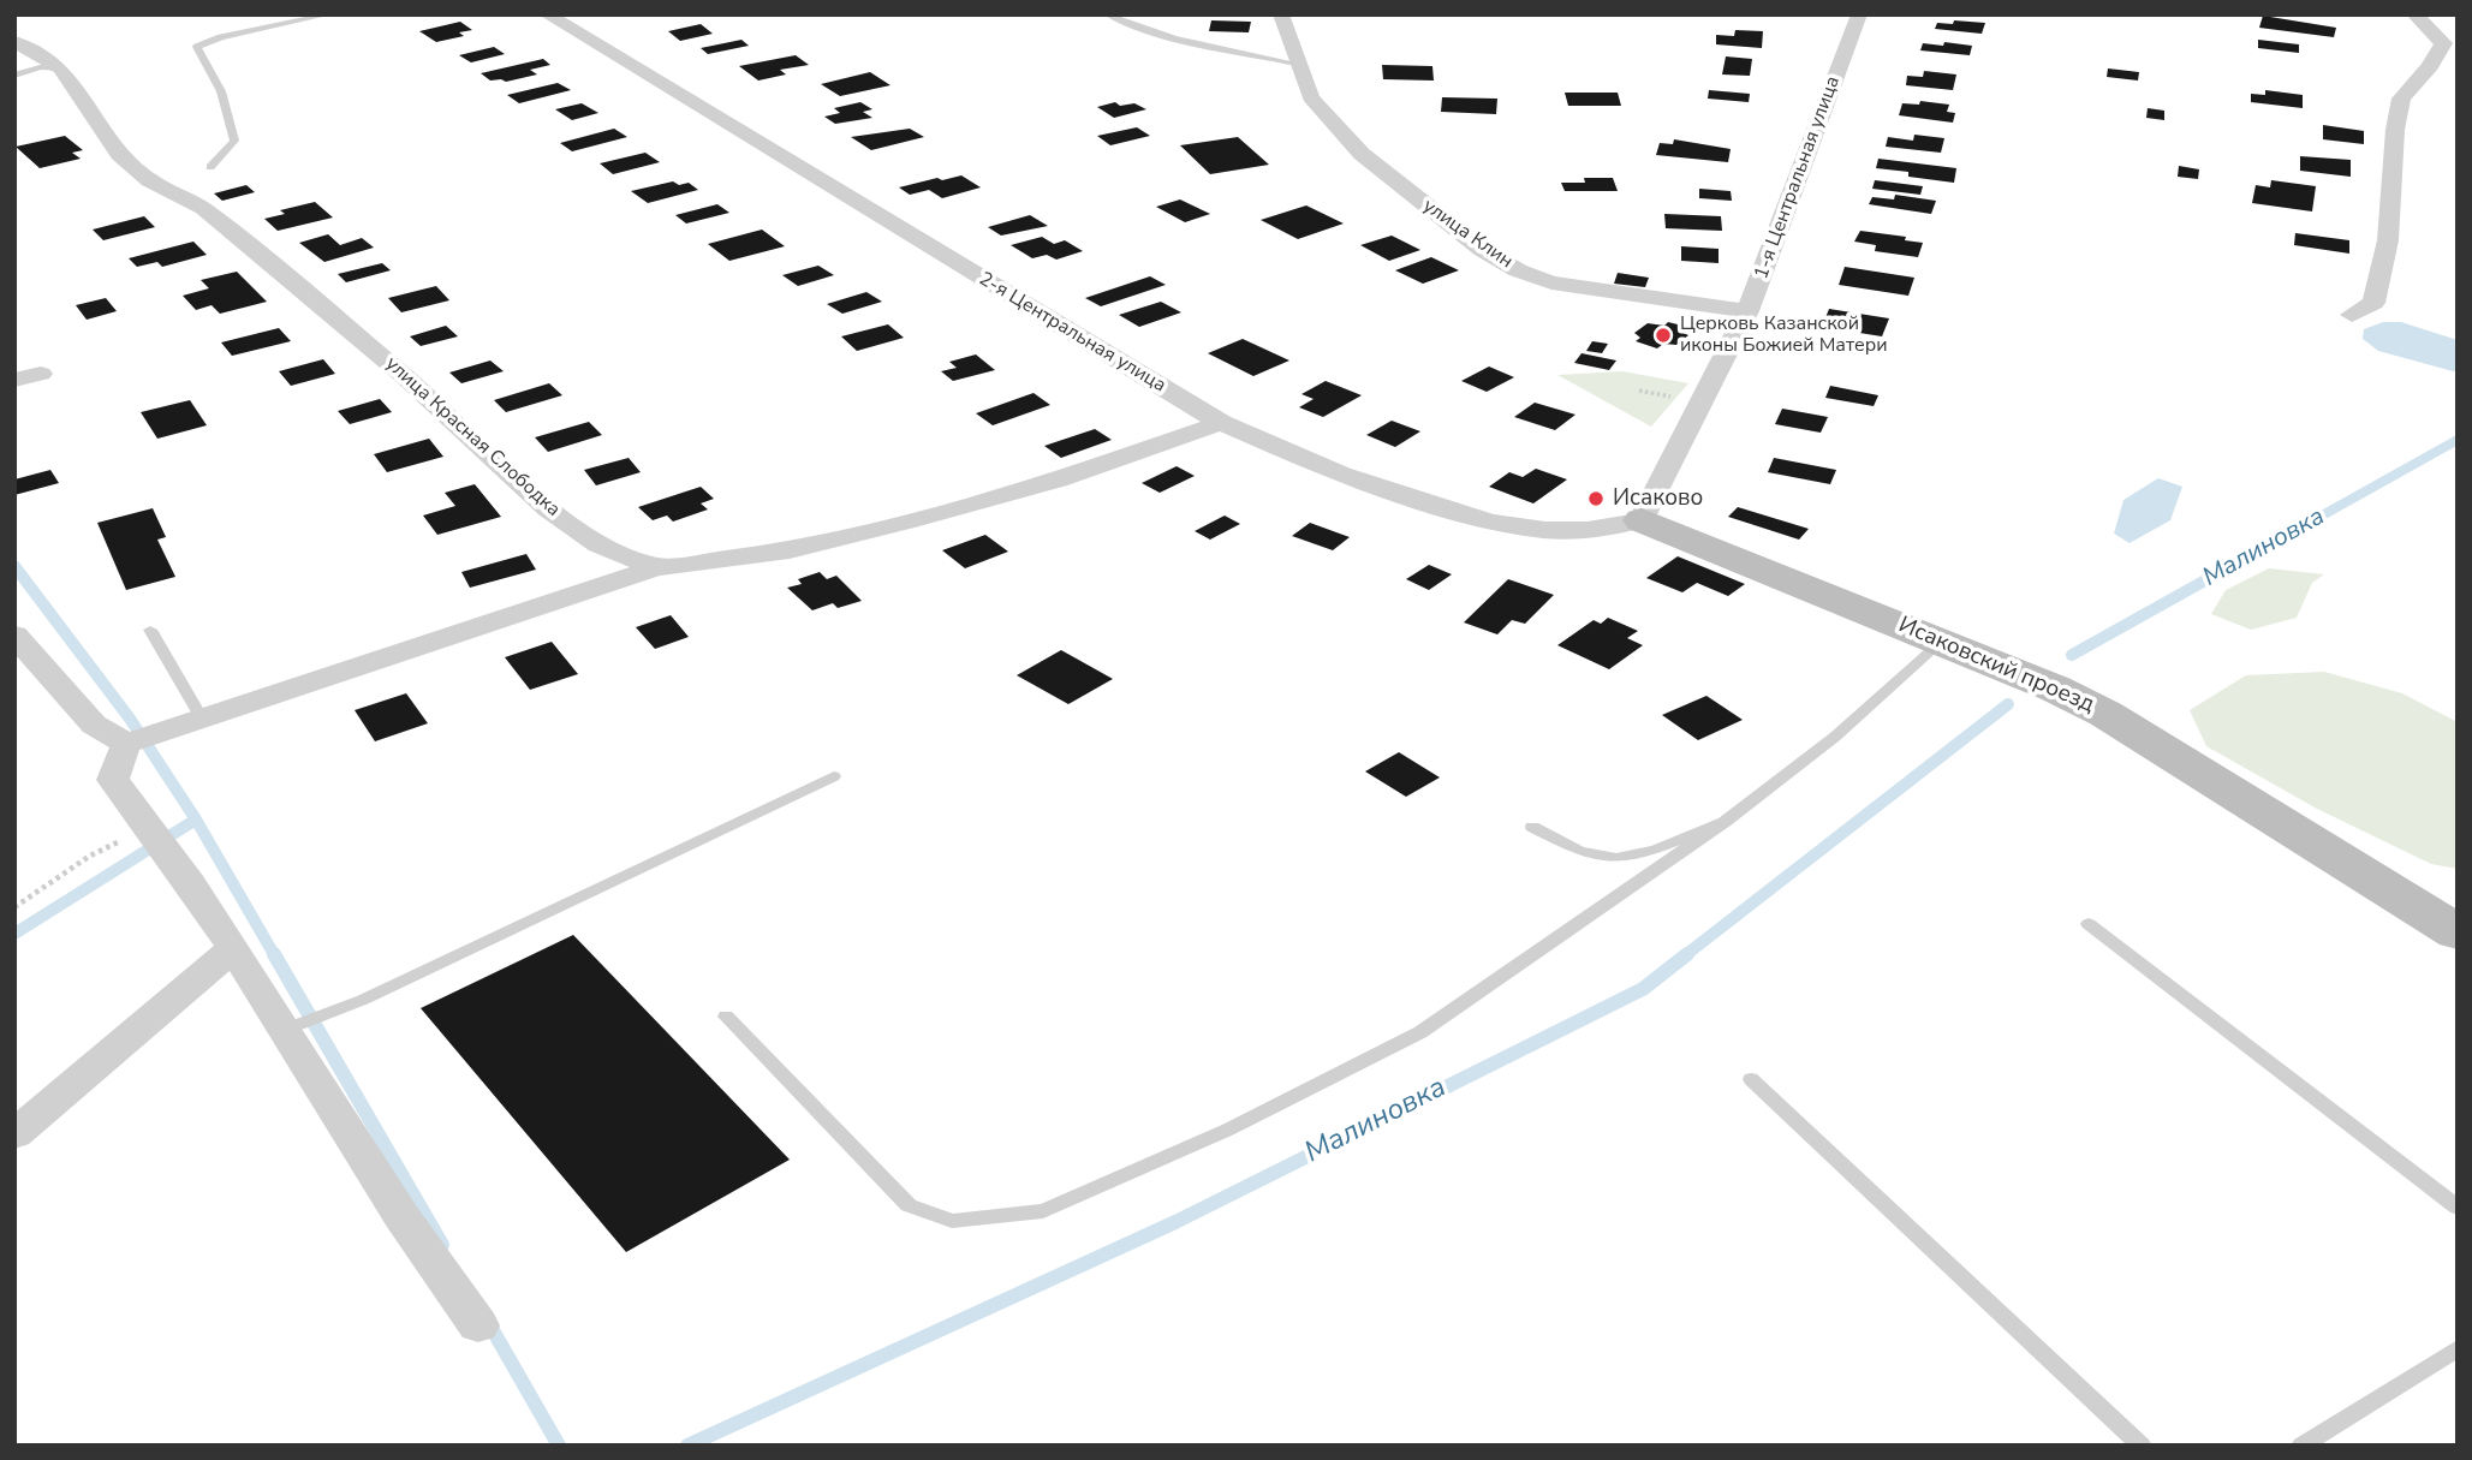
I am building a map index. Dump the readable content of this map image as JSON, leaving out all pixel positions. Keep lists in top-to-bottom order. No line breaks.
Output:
{"streets":{"street":["1-я Центральная улица","улица Клин","2-я Центральная улица","улица Красная Слободка","Исаковский проезд"]},"crossings":[["1-я Центральная улица","улица Клин"],["1-я Центральная улица","2-я Центральная улица"],["1-я Центральная улица","Исаковский проезд"],["2-я Центральная улица","улица Красная Слободка"],["2-я Центральная улица","Исаковский проезд"]],"water":["Малиновка"],"places":["Церковь Казанской иконы Божией Матери","Исаково"]}
